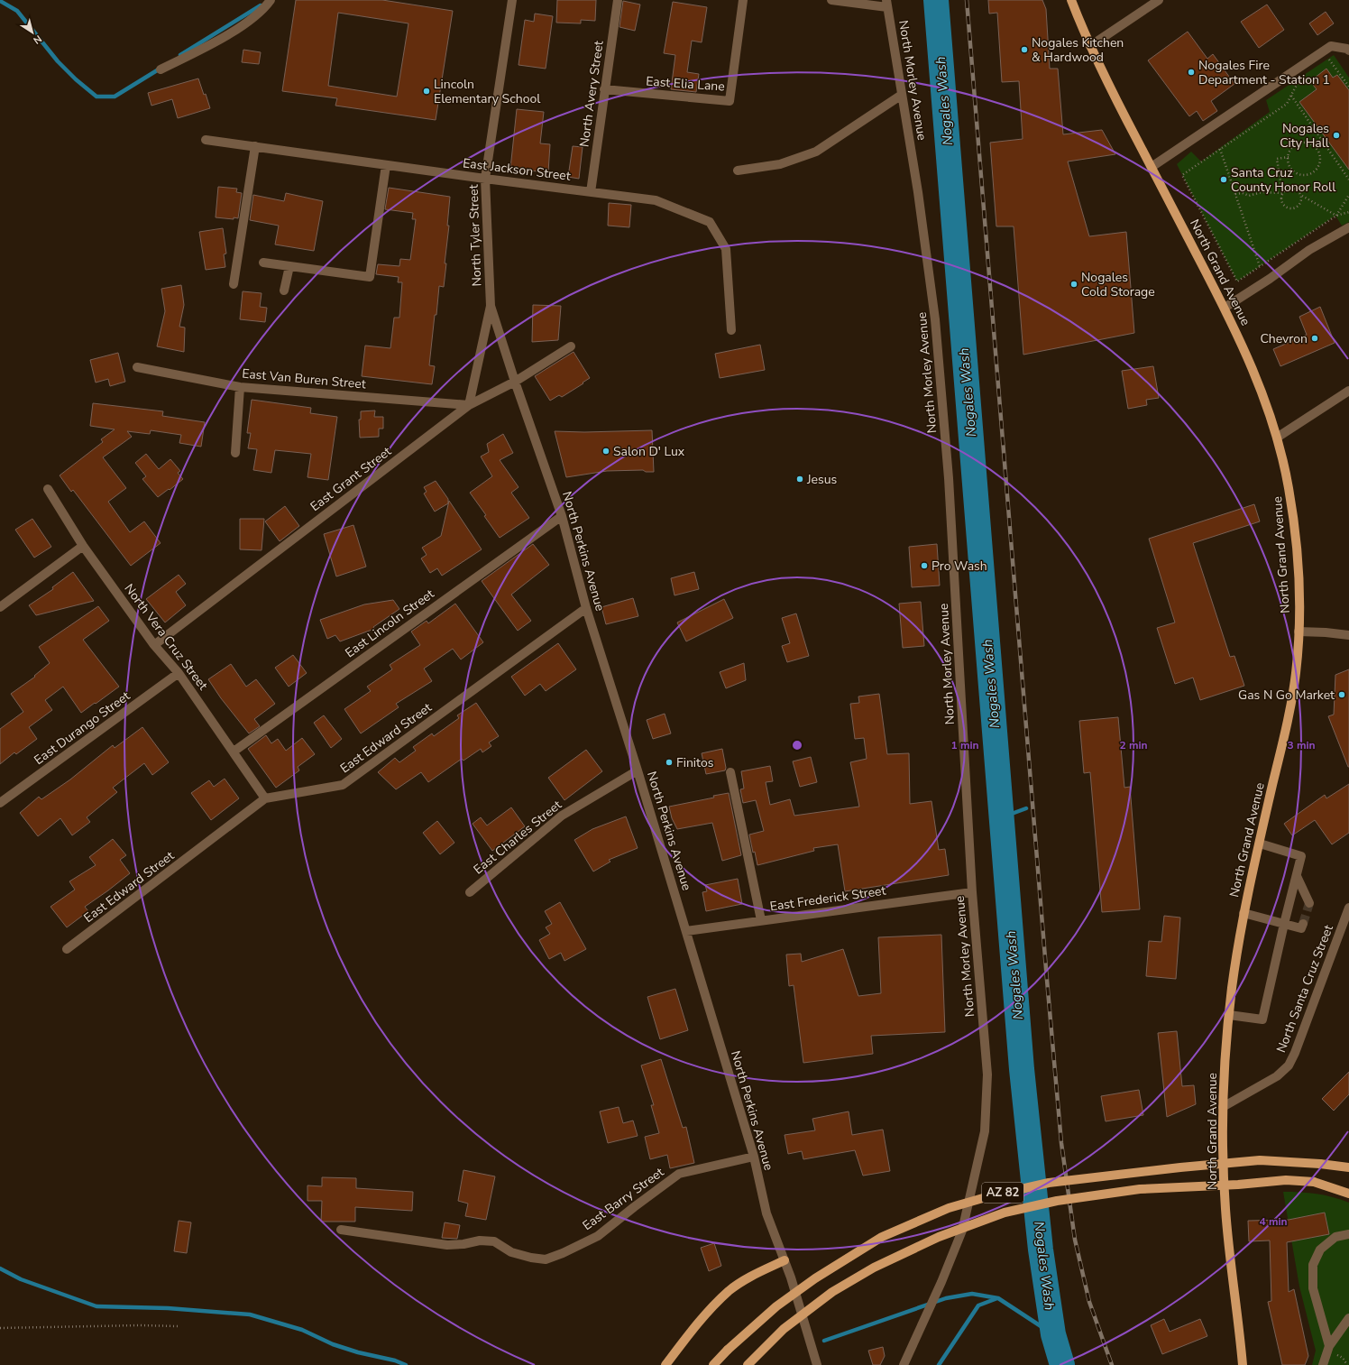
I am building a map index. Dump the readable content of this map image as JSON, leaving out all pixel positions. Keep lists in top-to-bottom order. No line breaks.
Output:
{"streets":{"main road":["North Grand Avenue","AZ 82"],"street":["North Morley Avenue","East Elia Lane","North Avery Street","East Jackson Street","North Tyler Street","East Van Buren Street","East Grant Street","North Perkins Avenue","East Lincoln Street","North Vera Cruz Street","East Durango Street","East Edward Street","East Charles Street","East Frederick Street","North Santa Cruz Street","East Barry Street"]},"crossings":[["North Morley Avenue","East Frederick Street"],["East Elia Lane","North Avery Street"],["North Avery Street","East Jackson Street"],["East Jackson Street","North Tyler Street"],["North Tyler Street","East Van Buren Street"],["North Tyler Street","East Grant Street"],["North Tyler Street","North Perkins Avenue"],["North Grand Avenue","North Santa Cruz Street"],["East Van Buren Street","East Grant Street"],["East Grant Street","North Perkins Avenue"],["East Grant Street","North Vera Cruz Street"],["North Perkins Avenue","East Lincoln Street"],["North Perkins Avenue","East Edward Street"],["North Perkins Avenue","East Charles Street"],["North Perkins Avenue","East Frederick Street"],["North Perkins Avenue","East Barry Street"],["East Lincoln Street","North Vera Cruz Street"],["North Vera Cruz Street","East Durango Street"],["North Vera Cruz Street","East Edward Street"]],"water":["Nogales Wash"],"places":["Nogales Kitchen & Hardwood","Nogales Fire Department - Station 1","Lincoln Elementary School","Nogales City Hall","Santa Cruz County Honor Roll","Nogales Cold Storage","Chevron","Salon D' Lux","Jesus","Pro Wash","Gas N Go Market","Finitos"],"north":"bottom right","rings":["1 min","2 min","3 min","4 min"]}
